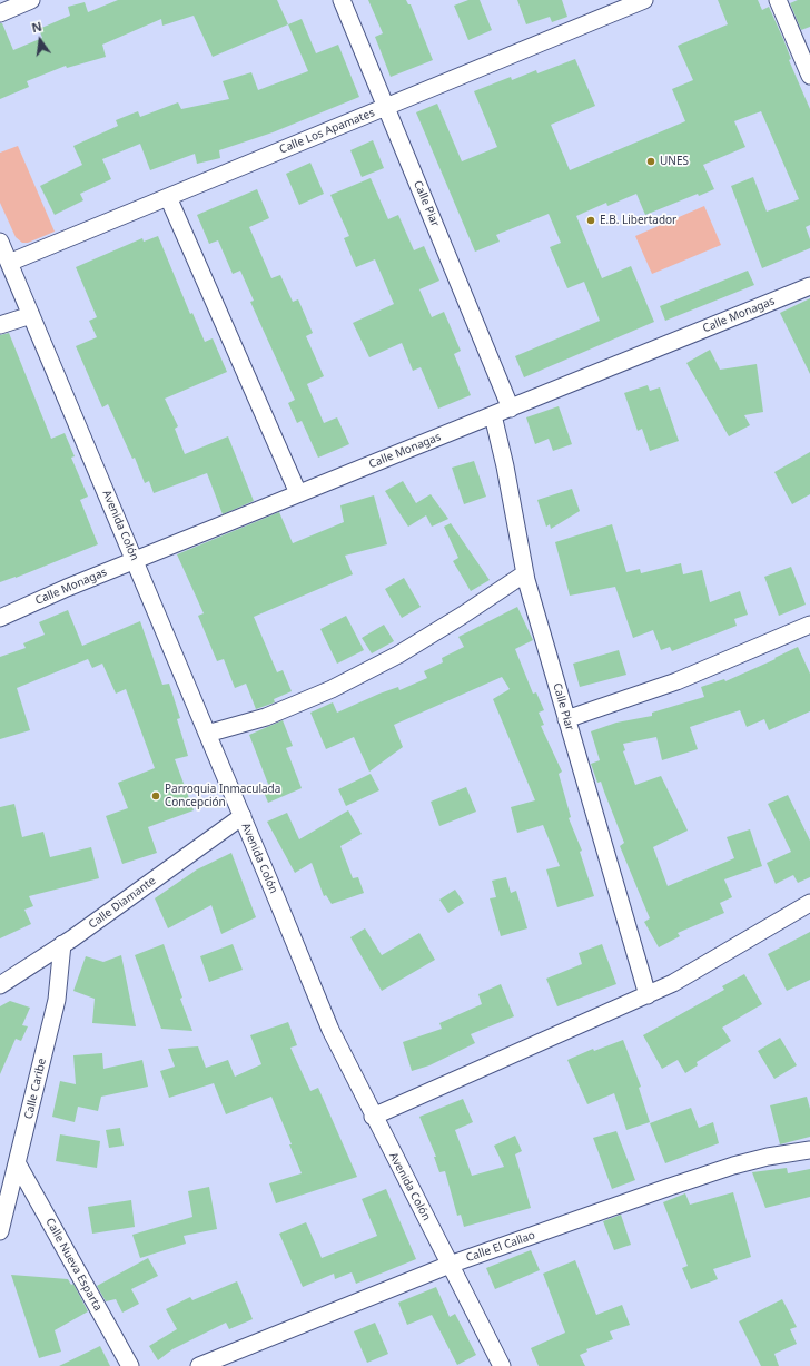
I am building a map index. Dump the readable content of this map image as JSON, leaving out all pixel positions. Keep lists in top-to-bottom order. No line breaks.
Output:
{"streets":{"street":["Calle Los Apamates","Calle Piar","Calle Monagas","Avenida Colón","Calle Diamante","Calle Caribe","Calle El Callao","Calle Nueva Esparta"]},"crossings":[["Calle Los Apamates","Calle Piar"],["Calle Los Apamates","Avenida Colón"],["Calle Piar","Calle Monagas"],["Calle Monagas","Avenida Colón"],["Avenida Colón","Calle Diamante"],["Avenida Colón","Calle El Callao"],["Calle Diamante","Calle Caribe"],["Calle Caribe","Calle Nueva Esparta"]],"places":["UNES","E.B. Libertador","Parroquia Inmaculada Concepción"],"north":"top"}
